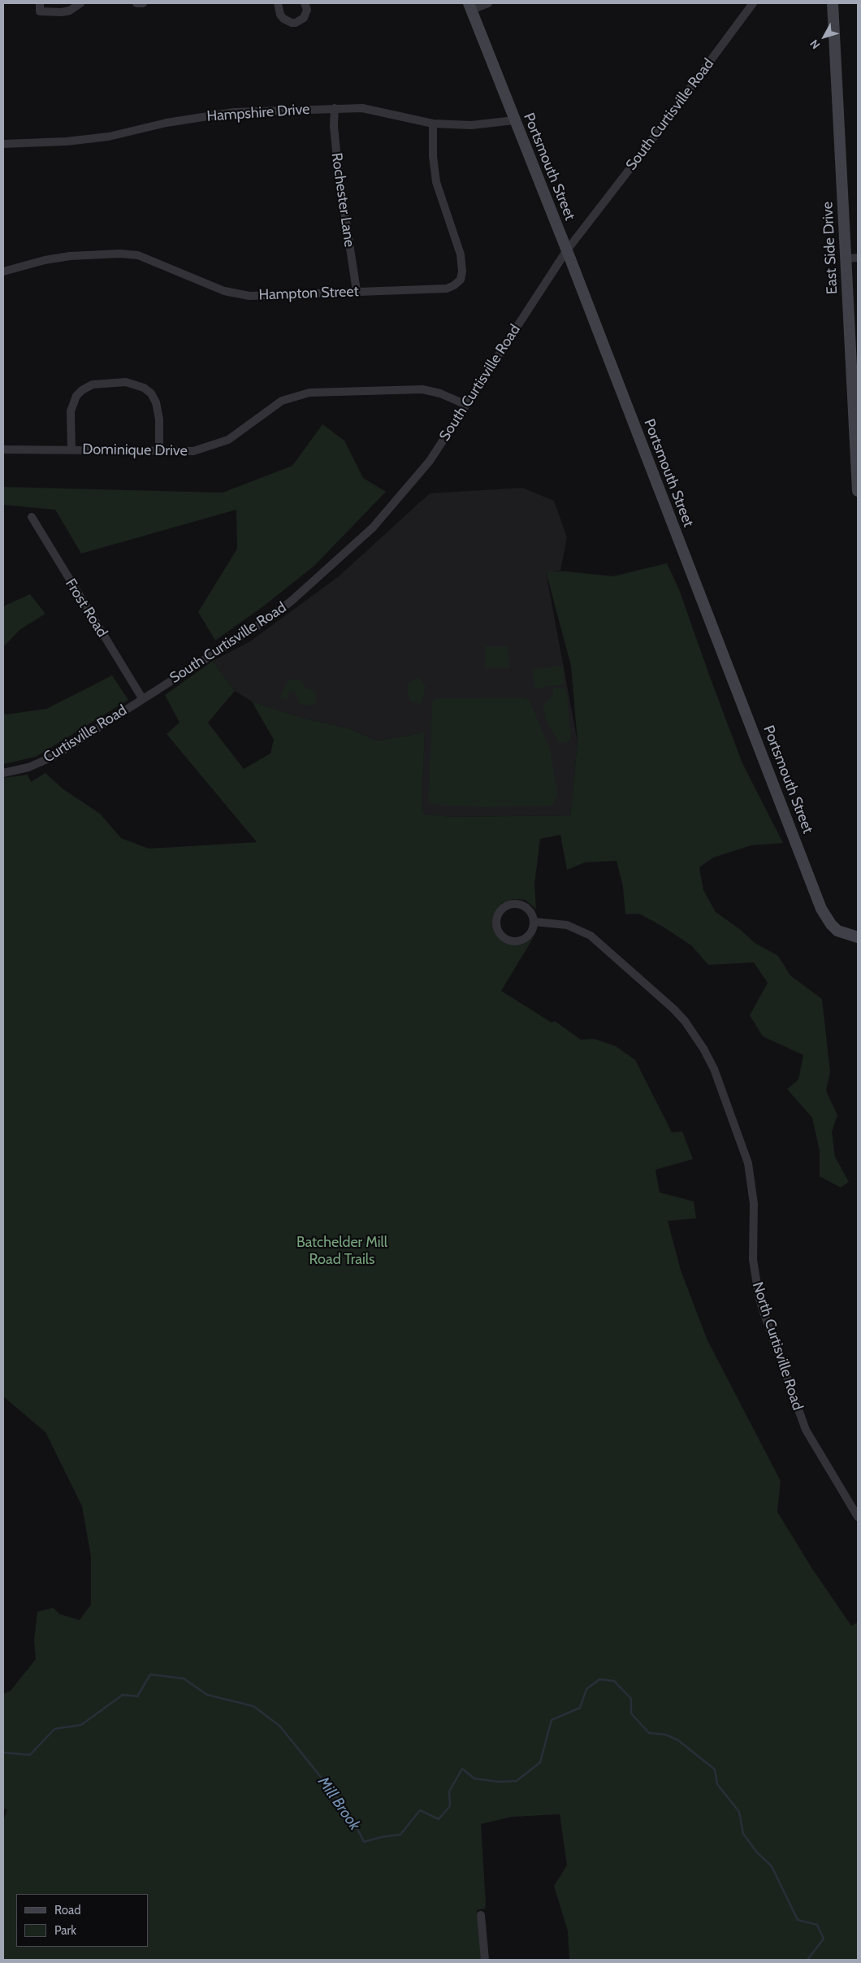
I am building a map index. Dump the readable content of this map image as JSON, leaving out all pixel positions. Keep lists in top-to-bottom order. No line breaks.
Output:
{"streets":{"street":["Hampshire Drive","South Curtisville Road","Portsmouth Street","Rochester Lane","East Side Drive","Hampton Street","Dominique Drive","Frost Road","Curtisville Road","North Curtisville Road"]},"crossings":[["Hampshire Drive","Portsmouth Street"],["Hampshire Drive","Rochester Lane"],["Hampshire Drive","Hampton Street"],["South Curtisville Road","Portsmouth Street"],["South Curtisville Road","Dominique Drive"],["South Curtisville Road","Frost Road"],["South Curtisville Road","Curtisville Road"],["Rochester Lane","Hampton Street"],["Frost Road","Curtisville Road"]],"water":["Mill Brook"],"parks":["Batchelder Mill Road Trails"],"legend":["Road","Park"],"north":"bottom left"}
